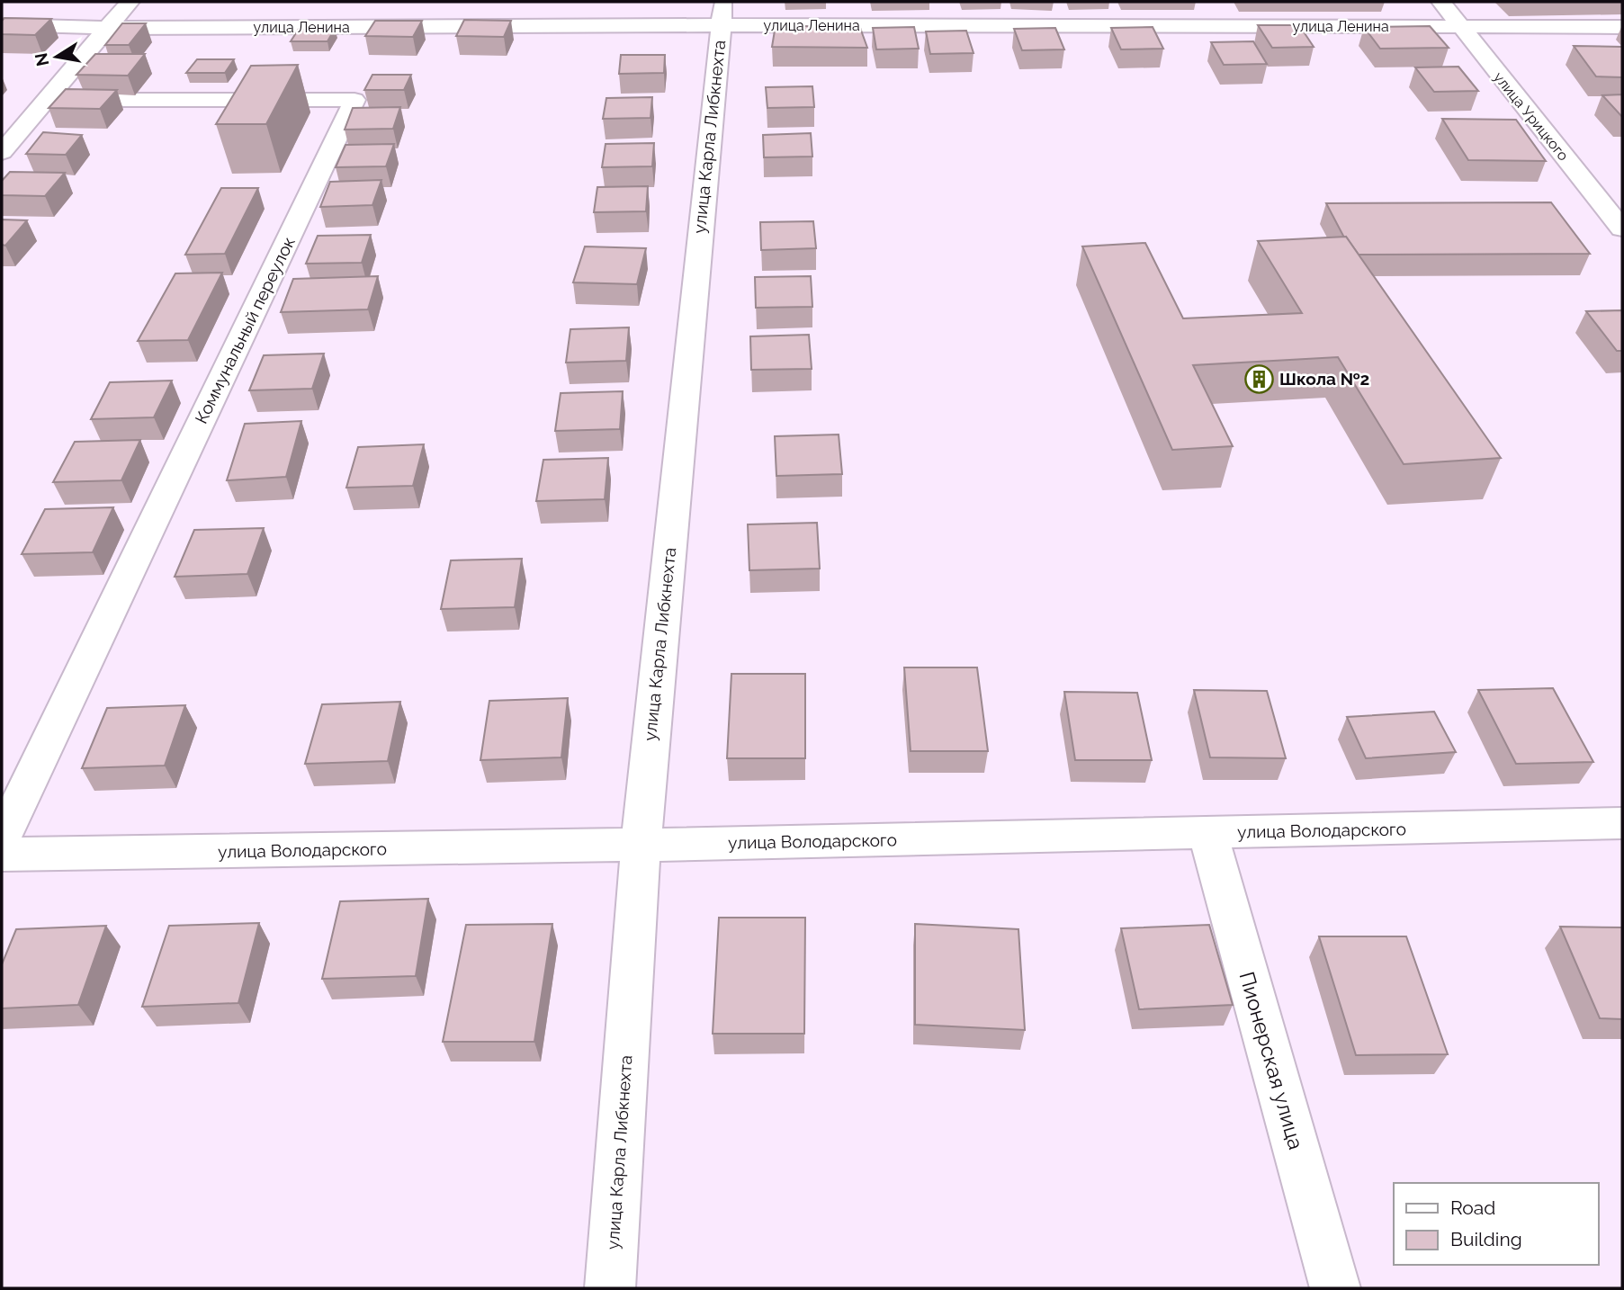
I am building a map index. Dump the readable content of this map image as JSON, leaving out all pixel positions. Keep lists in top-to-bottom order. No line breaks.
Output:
{"streets":{"street":["улица Ленина","улица Урицкого","улица Карла Либкнехта","Коммунальный переулок","улица Володарского","Пионерская улица"]},"crossings":[["улица Ленина","улица Урицкого"],["улица Ленина","улица Карла Либкнехта"],["улица Карла Либкнехта","улица Володарского"],["улица Володарского","Пионерская улица"]],"places":{"building":["Школа №2"]},"legend":["Road","Building"],"north":"left"}
